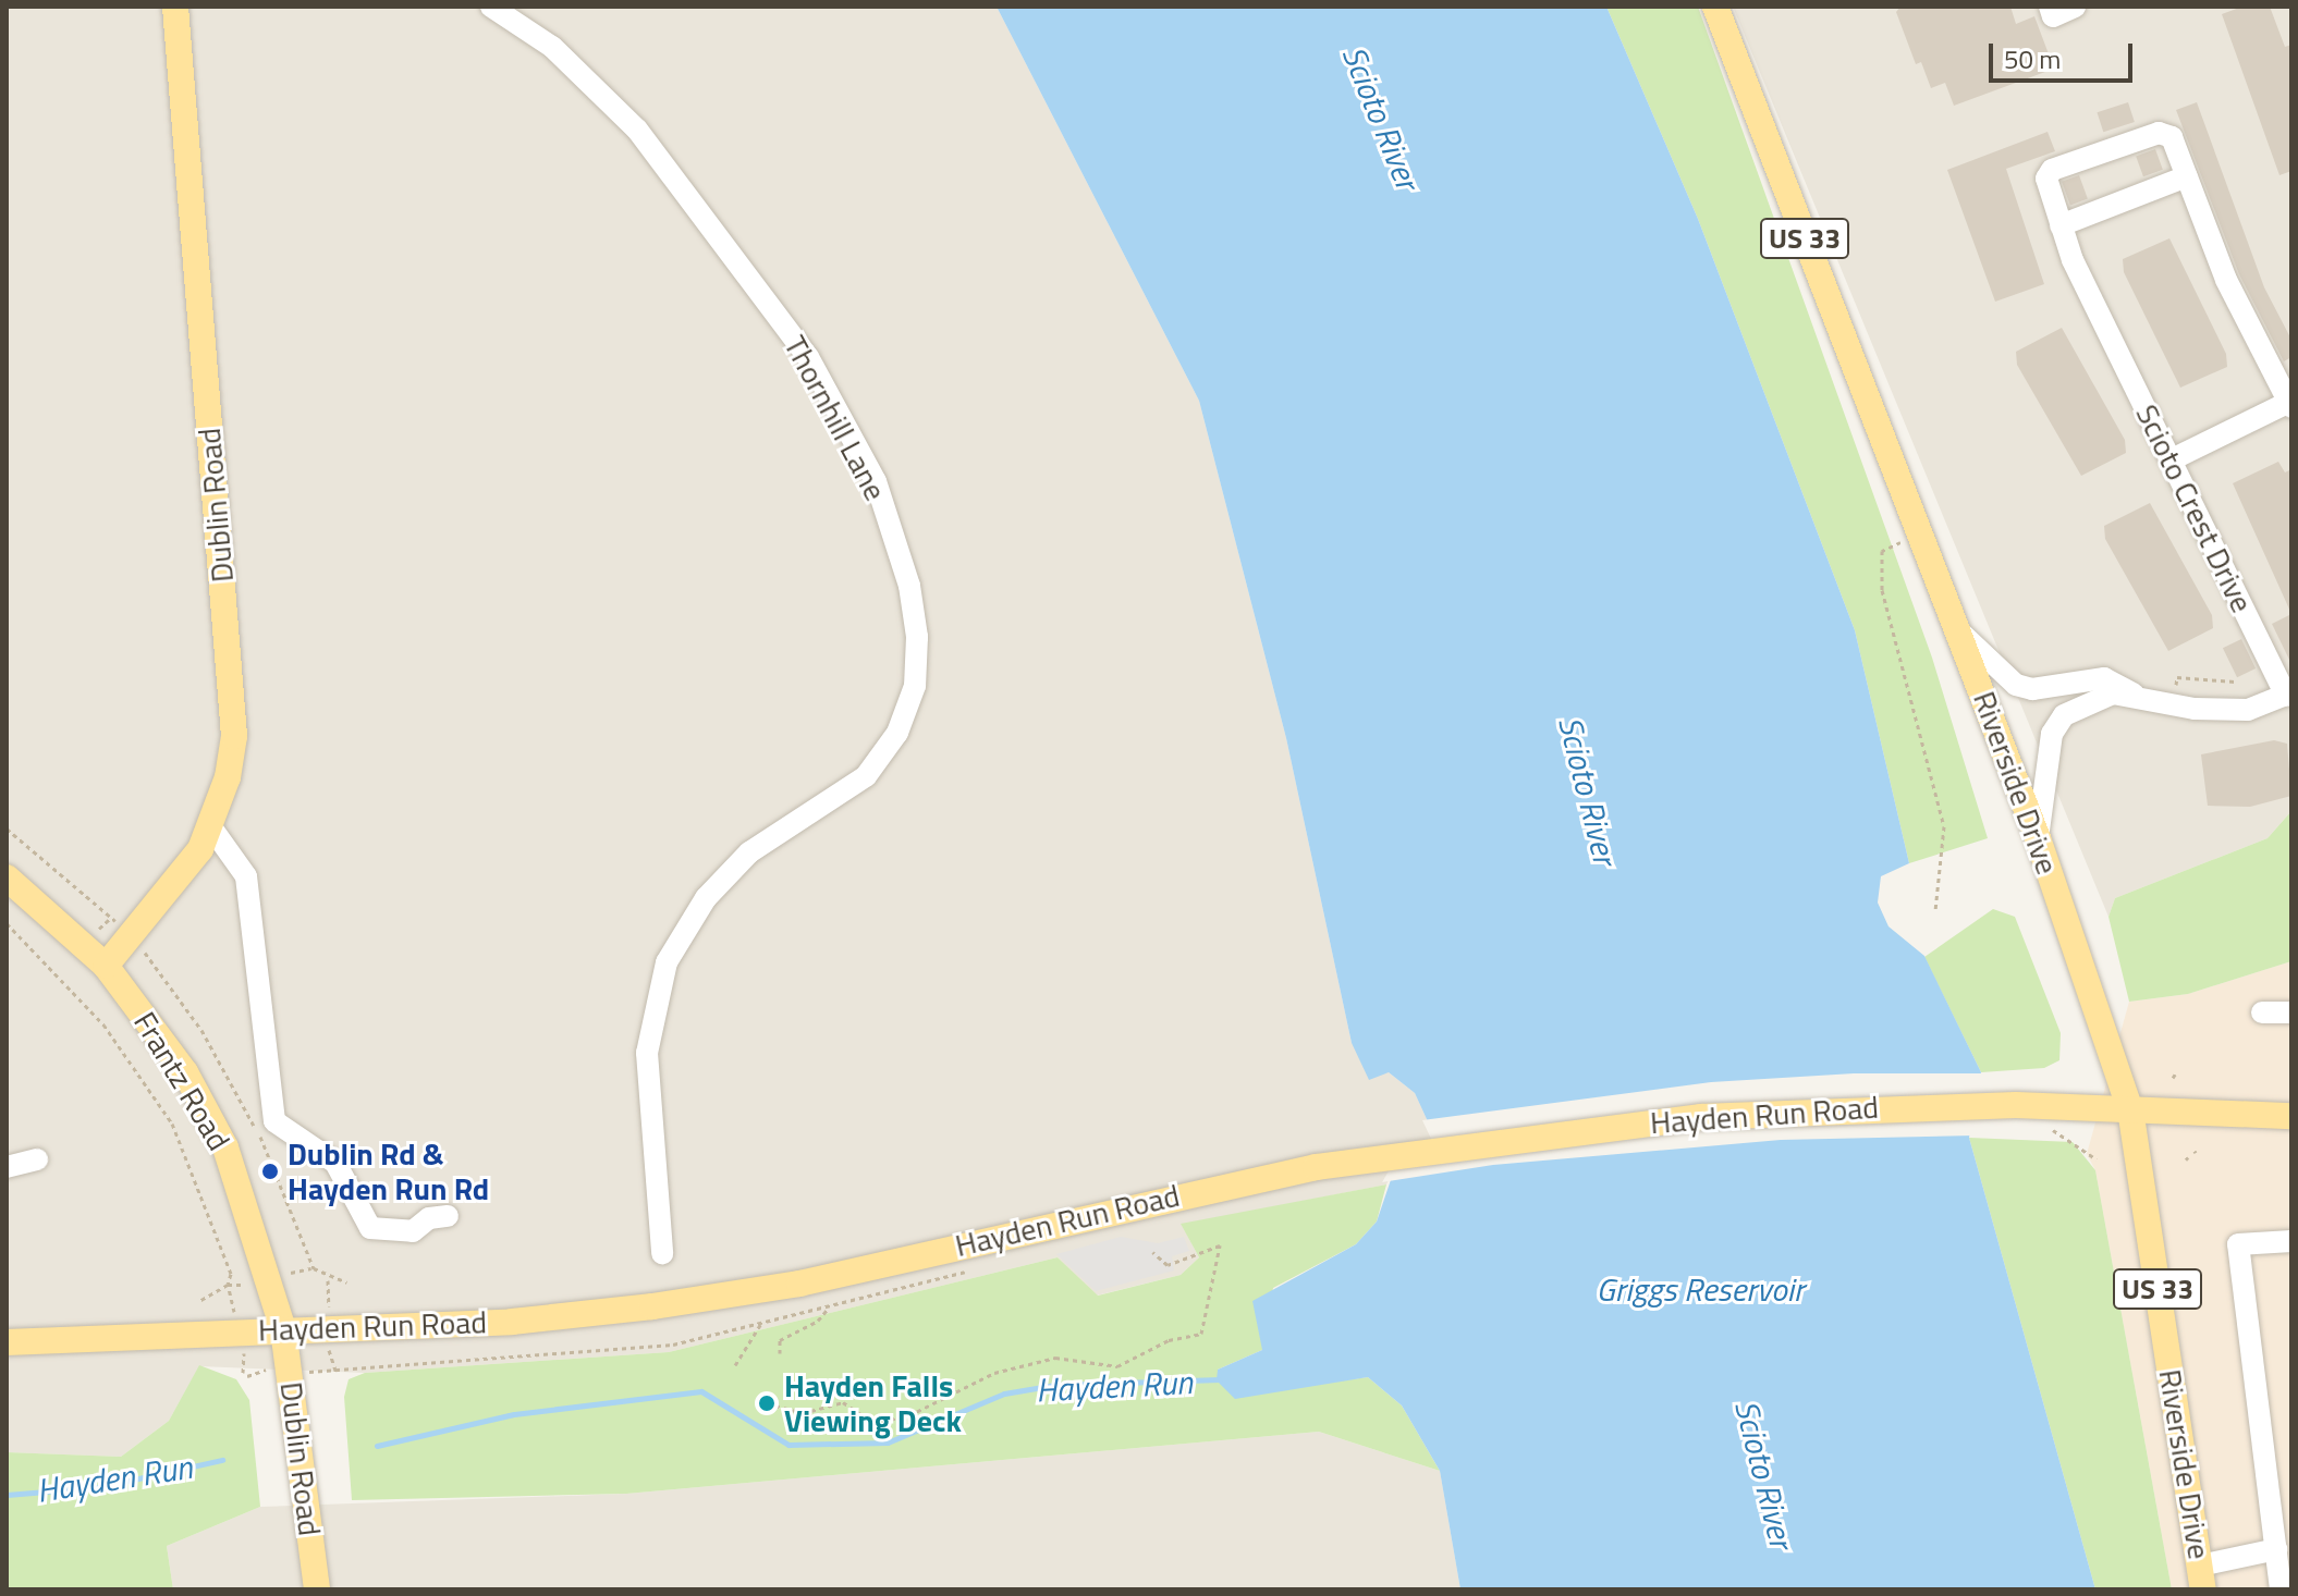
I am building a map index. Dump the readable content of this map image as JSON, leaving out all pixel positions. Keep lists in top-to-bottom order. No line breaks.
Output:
{"streets":{"main road":["US 33","Dublin Road","Riverside Drive","Frantz Road","Hayden Run Road"],"street":["Thornhill Lane","Scioto Crest Drive"]},"crossings":[["Dublin Road","Frantz Road"],["Dublin Road","Hayden Run Road"],["Scioto Crest Drive","Riverside Drive"],["Riverside Drive","Hayden Run Road"],["Frantz Road","Hayden Run Road"]],"water":["Scioto River","Griggs Reservoir","Hayden Run"],"places":["Dublin Rd & Hayden Run Rd","Hayden Falls Viewing Deck"],"scale_bar":"50 m"}
